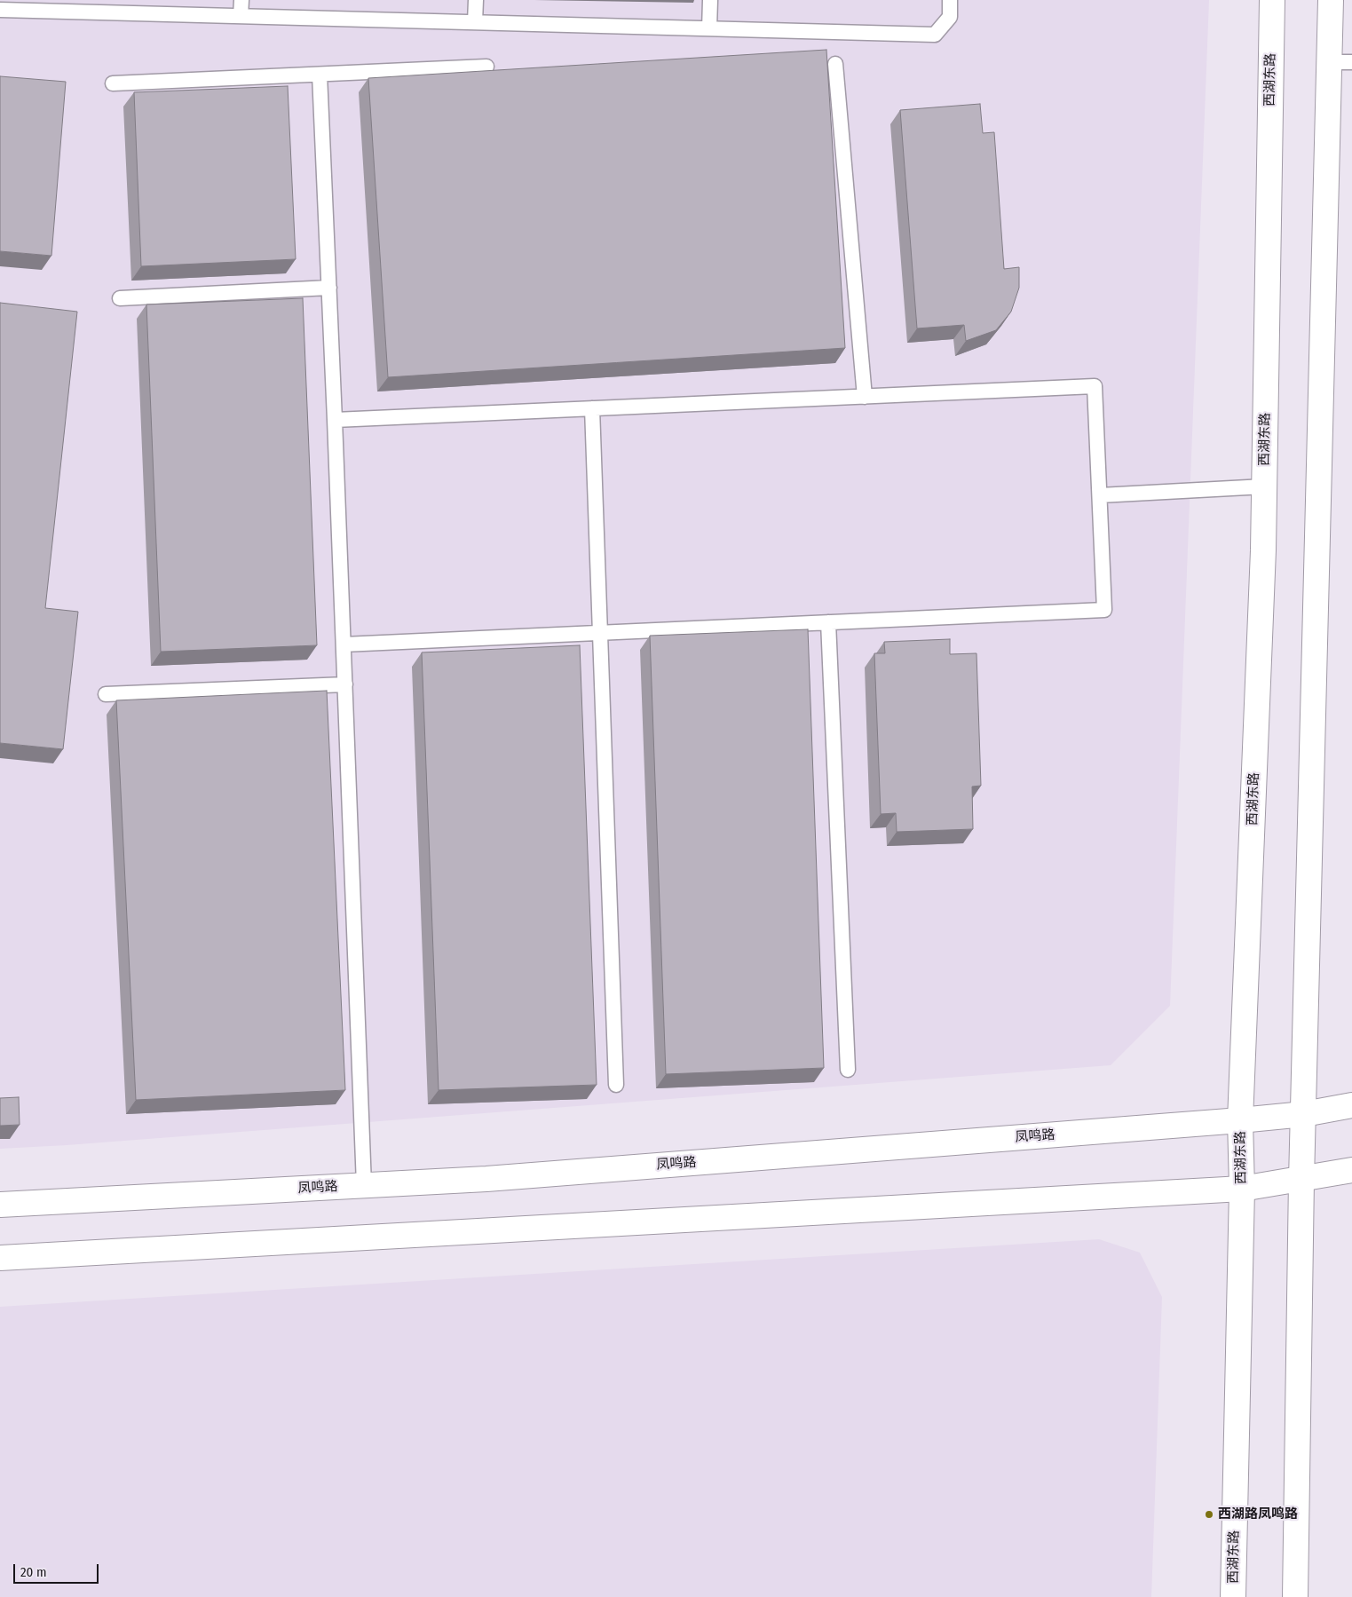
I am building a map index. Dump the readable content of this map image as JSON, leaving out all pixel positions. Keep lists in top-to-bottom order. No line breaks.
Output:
{"streets":{"main road":["西湖东路","凤鸣路"]},"crossings":[["西湖东路","凤鸣路"]],"places":["西湖路凤鸣路"],"scale_bar":"20 m"}
